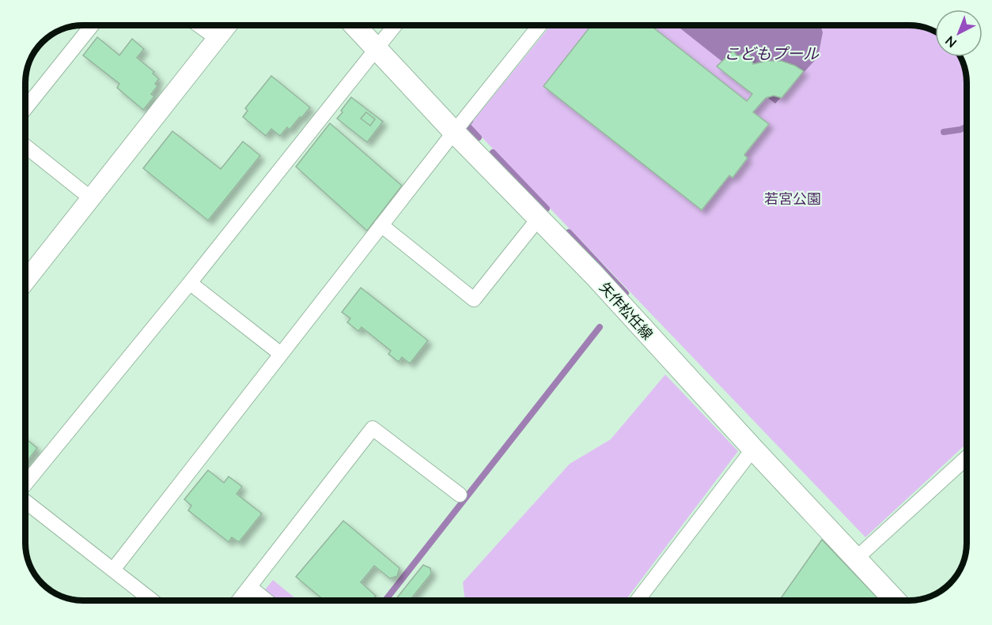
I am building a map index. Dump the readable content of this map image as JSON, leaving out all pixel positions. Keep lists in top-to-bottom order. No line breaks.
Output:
{"streets":{"main road":["矢作松任線"]},"water":["こどもプール"],"parks":["若宮公園"],"north":"bottom left"}
